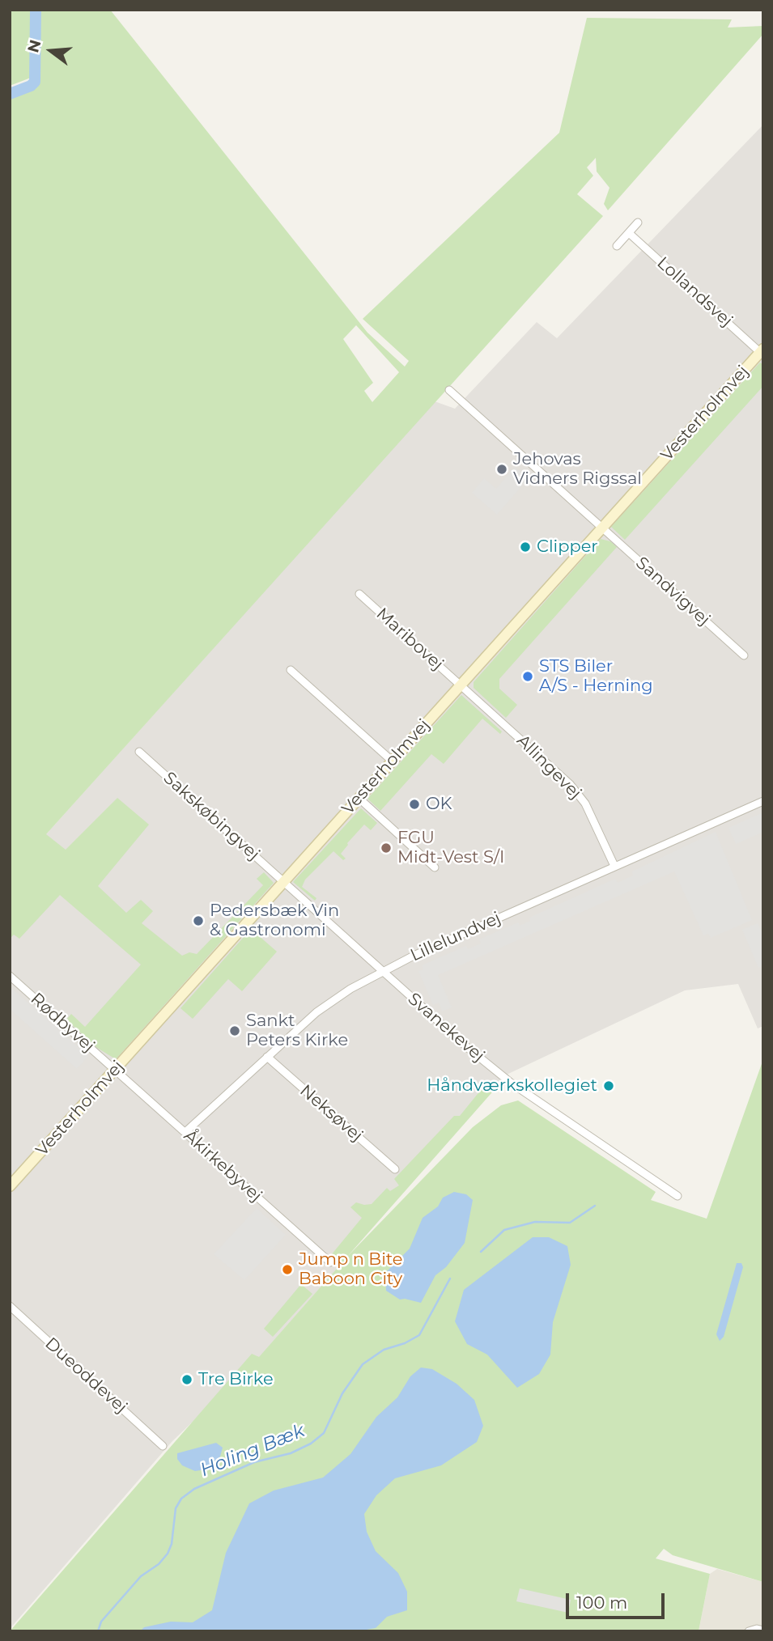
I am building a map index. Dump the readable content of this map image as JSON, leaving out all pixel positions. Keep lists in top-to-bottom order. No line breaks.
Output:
{"streets":{"street":["Lollandsvej","Vesterholmvej","Sandvigvej","Maribovej","Allingevej","Sakskøbingvej","Lillelundvej","Rødbyvej","Svanekevej","Neksøvej","Åkirkebyvej","Dueoddevej"]},"crossings":[["Lollandsvej","Vesterholmvej"],["Vesterholmvej","Sandvigvej"],["Vesterholmvej","Maribovej"],["Vesterholmvej","Allingevej"],["Vesterholmvej","Sakskøbingvej"],["Vesterholmvej","Rødbyvej"],["Vesterholmvej","Svanekevej"],["Vesterholmvej","Åkirkebyvej"],["Maribovej","Allingevej"],["Allingevej","Lillelundvej"],["Sakskøbingvej","Svanekevej"],["Lillelundvej","Svanekevej"],["Lillelundvej","Neksøvej"],["Lillelundvej","Åkirkebyvej"],["Rødbyvej","Åkirkebyvej"]],"water":["Holing Bæk"],"places":["Jehovas Vidners Rigssal","Clipper","STS Biler A/S - Herning","OK","FGU Midt-Vest S/I","Pedersbæk Vin & Gastronomi","Sankt Peters Kirke","Håndværkskollegiet","Jump n Bite Baboon City","Tre Birke"],"scale_bar":"100 m","north":"left"}
